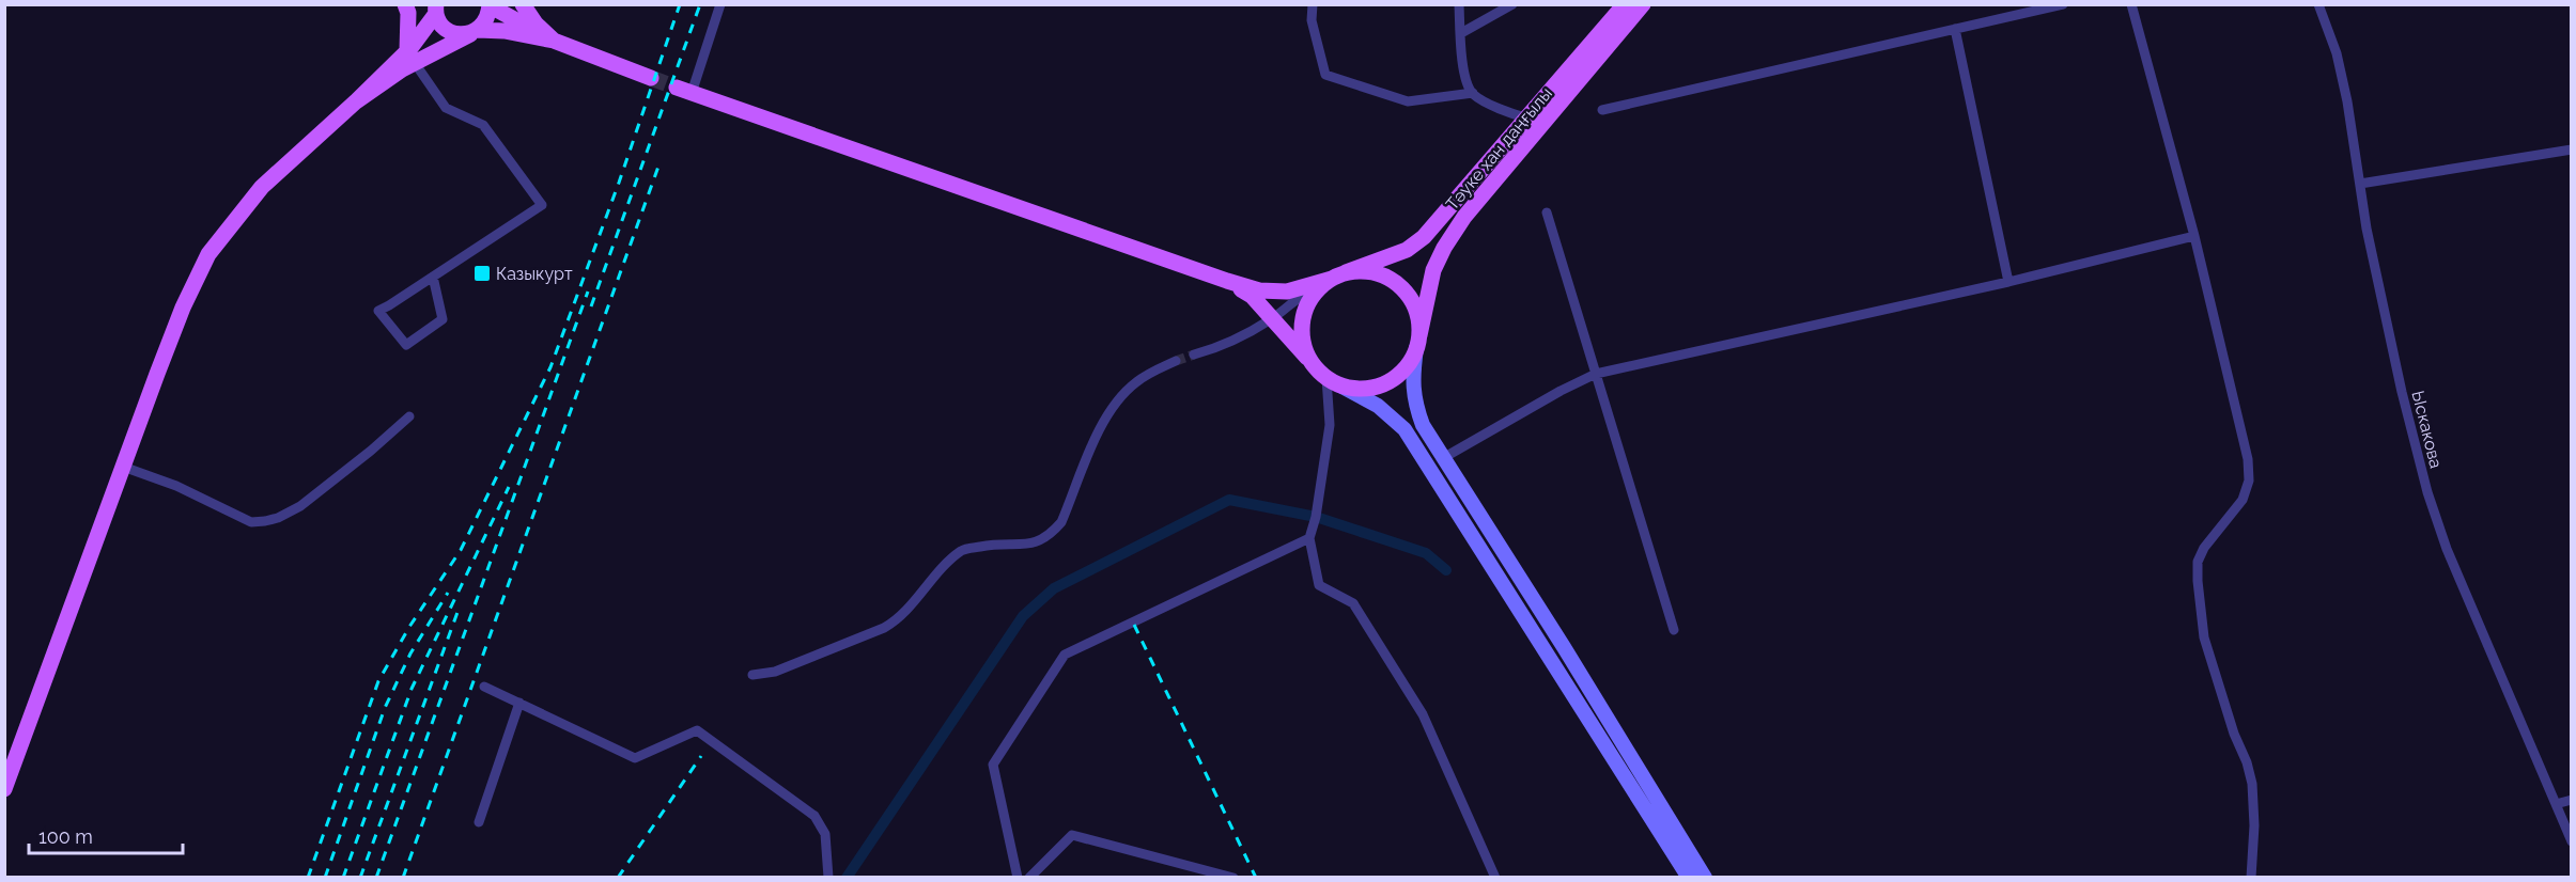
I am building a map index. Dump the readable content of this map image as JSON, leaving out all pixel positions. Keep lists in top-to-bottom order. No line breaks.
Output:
{"streets":{"main road":["Тәуке хан даңғылы"],"street":["Ыскакова"]},"places":{"transit":["Казыкурт"]},"scale_bar":"100 m"}
